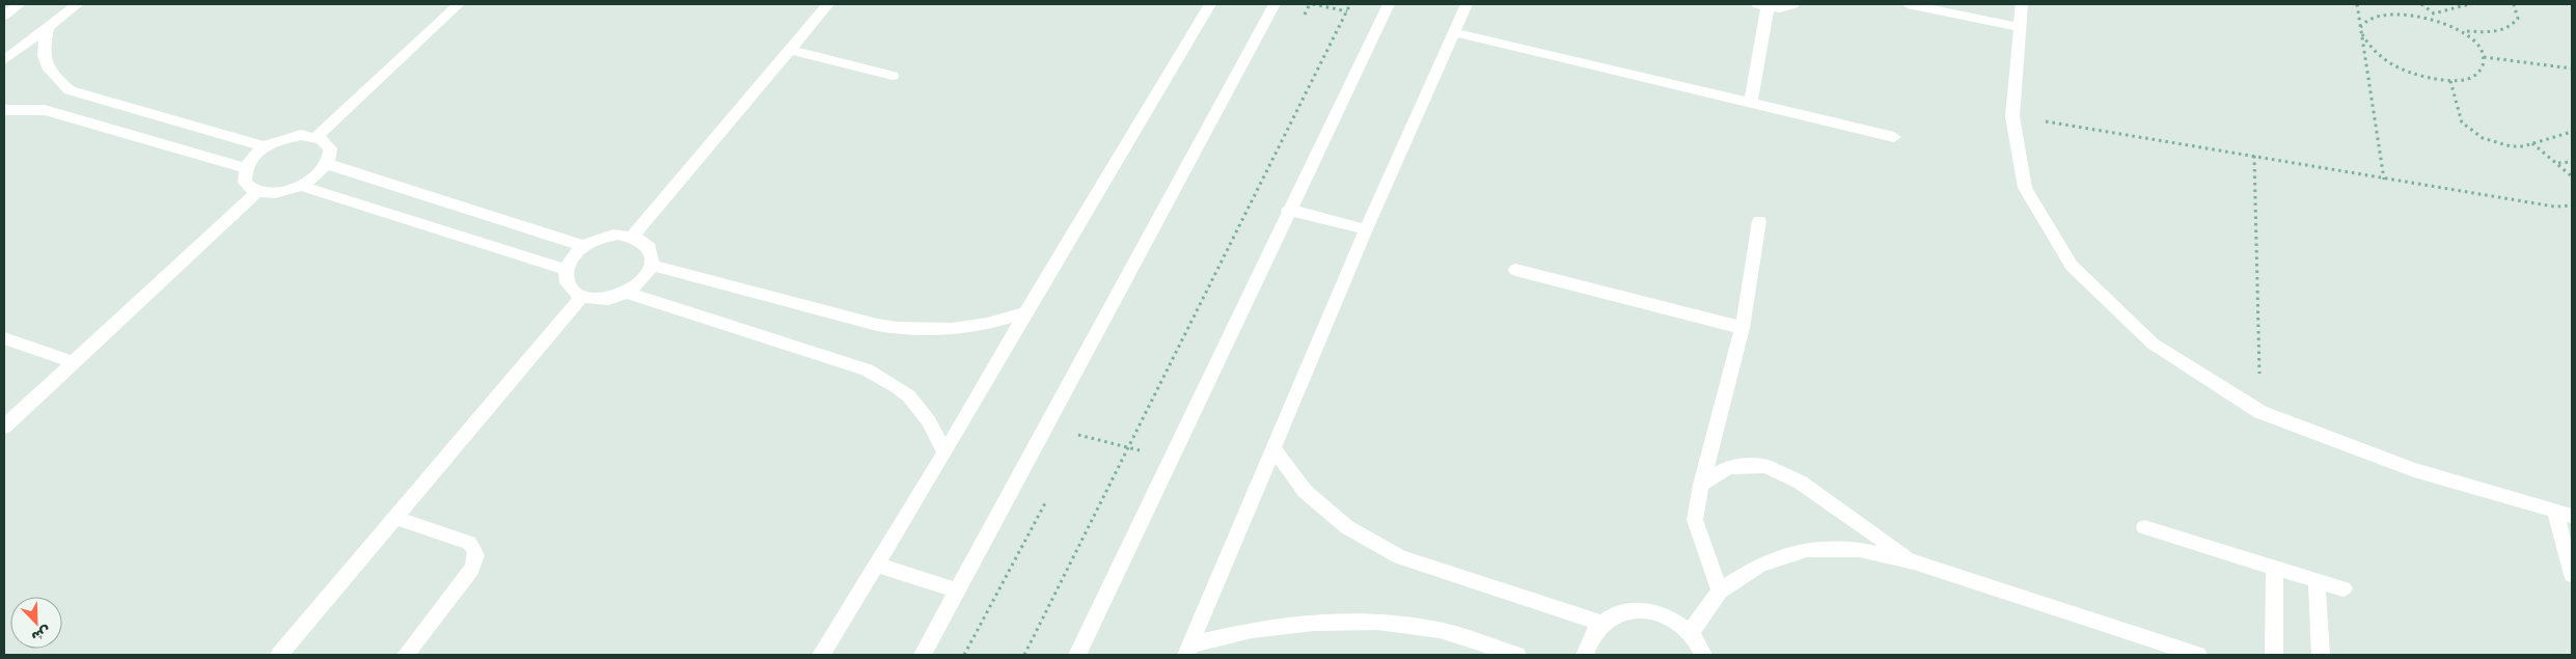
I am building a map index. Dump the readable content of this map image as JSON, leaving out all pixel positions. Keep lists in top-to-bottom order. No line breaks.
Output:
{"north":"bottom right"}
